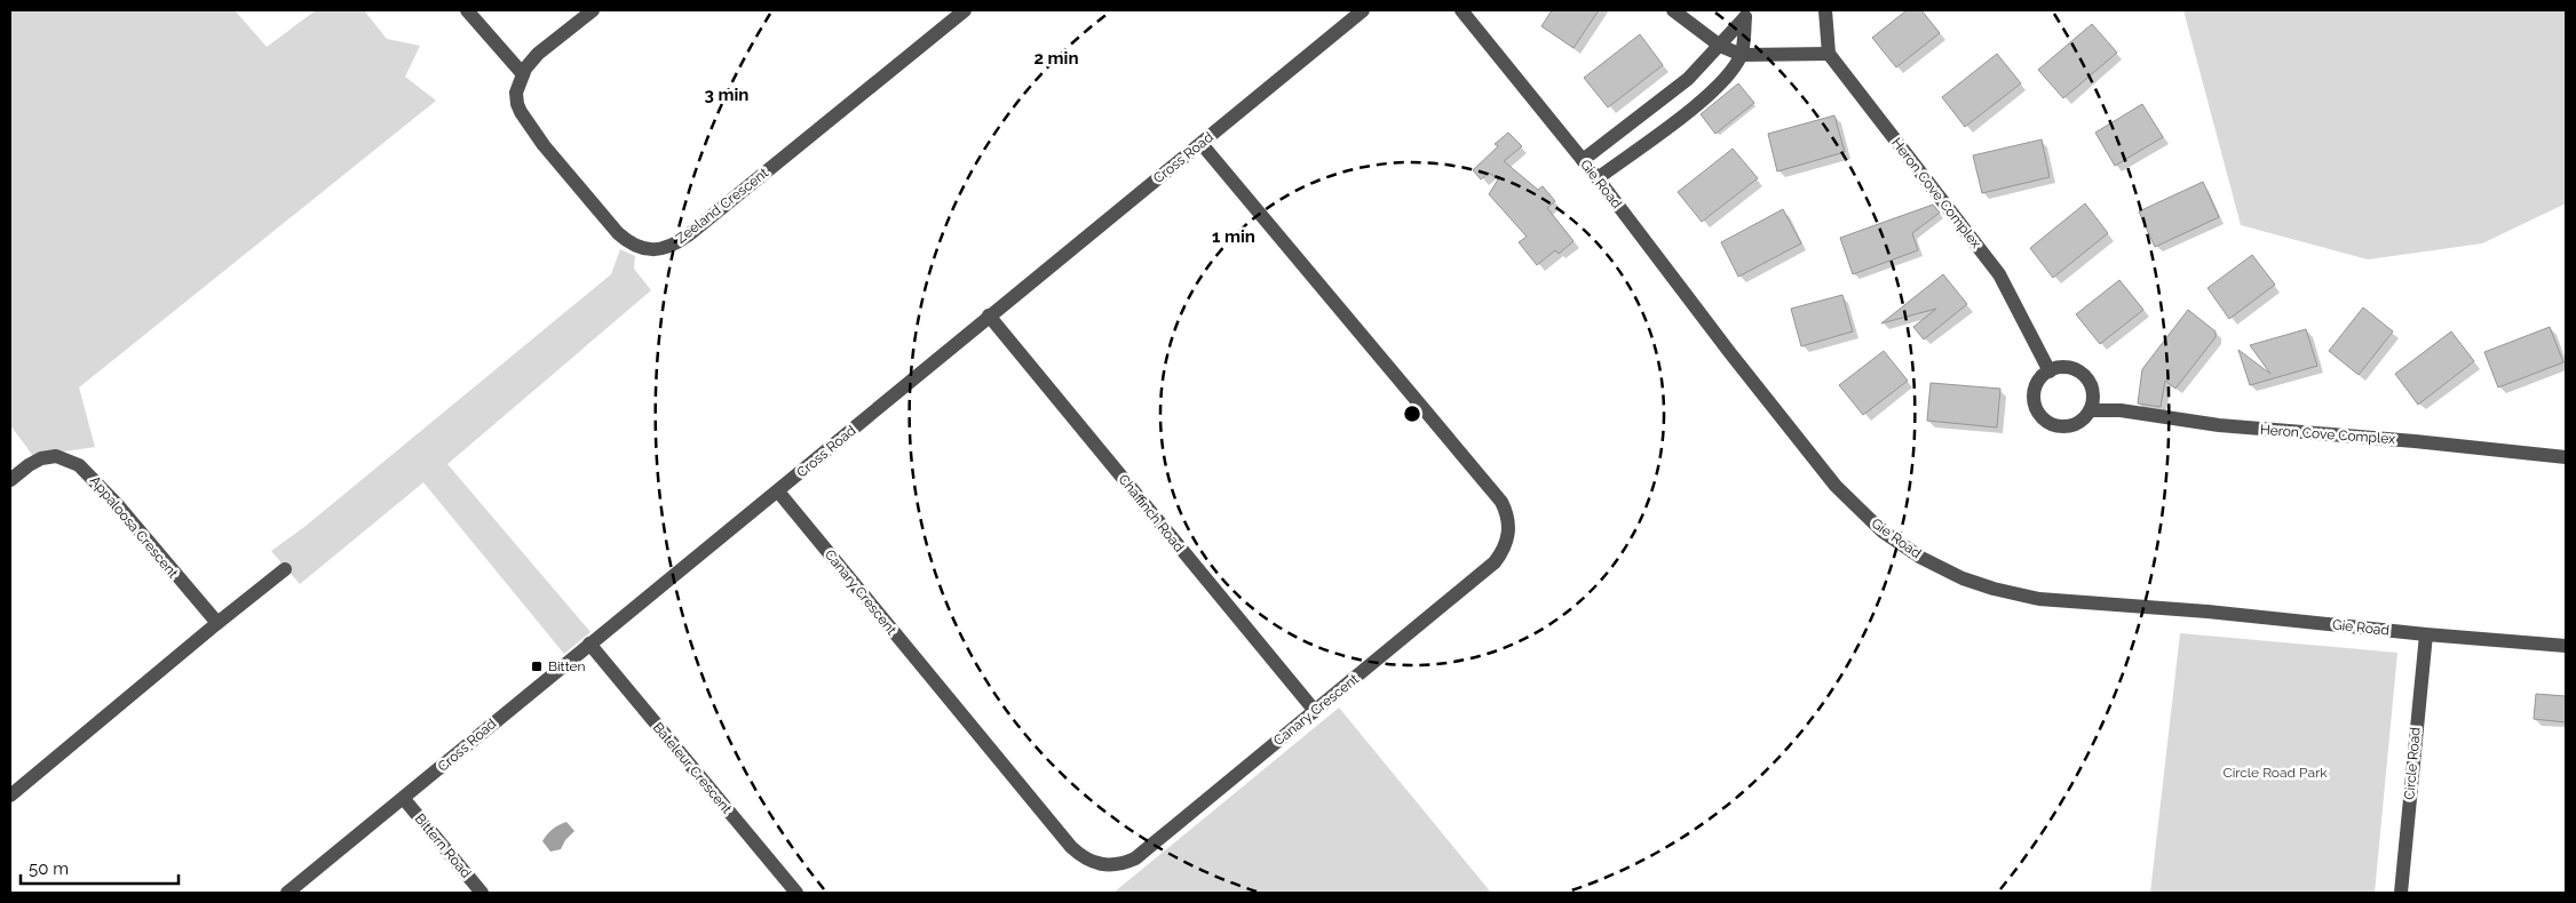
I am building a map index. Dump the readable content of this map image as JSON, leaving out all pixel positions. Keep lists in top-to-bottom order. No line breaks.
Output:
{"streets":{"street":["Cross Road","Gie Road","Heron Cove Complex","Zeeland Crescent","Chaffinch Road","Appaloosa Crescent","Canary Crescent","Circle Road","Bateleur Crescent","Bittern Road"]},"crossings":[["Cross Road","Chaffinch Road"],["Cross Road","Canary Crescent"],["Cross Road","Bateleur Crescent"],["Cross Road","Bittern Road"],["Gie Road","Circle Road"],["Chaffinch Road","Canary Crescent"]],"parks":["Circle Road Park"],"places":{"transit":["Bitten"]},"scale_bar":"50 m","rings":["2 min","3 min","1 min"]}
